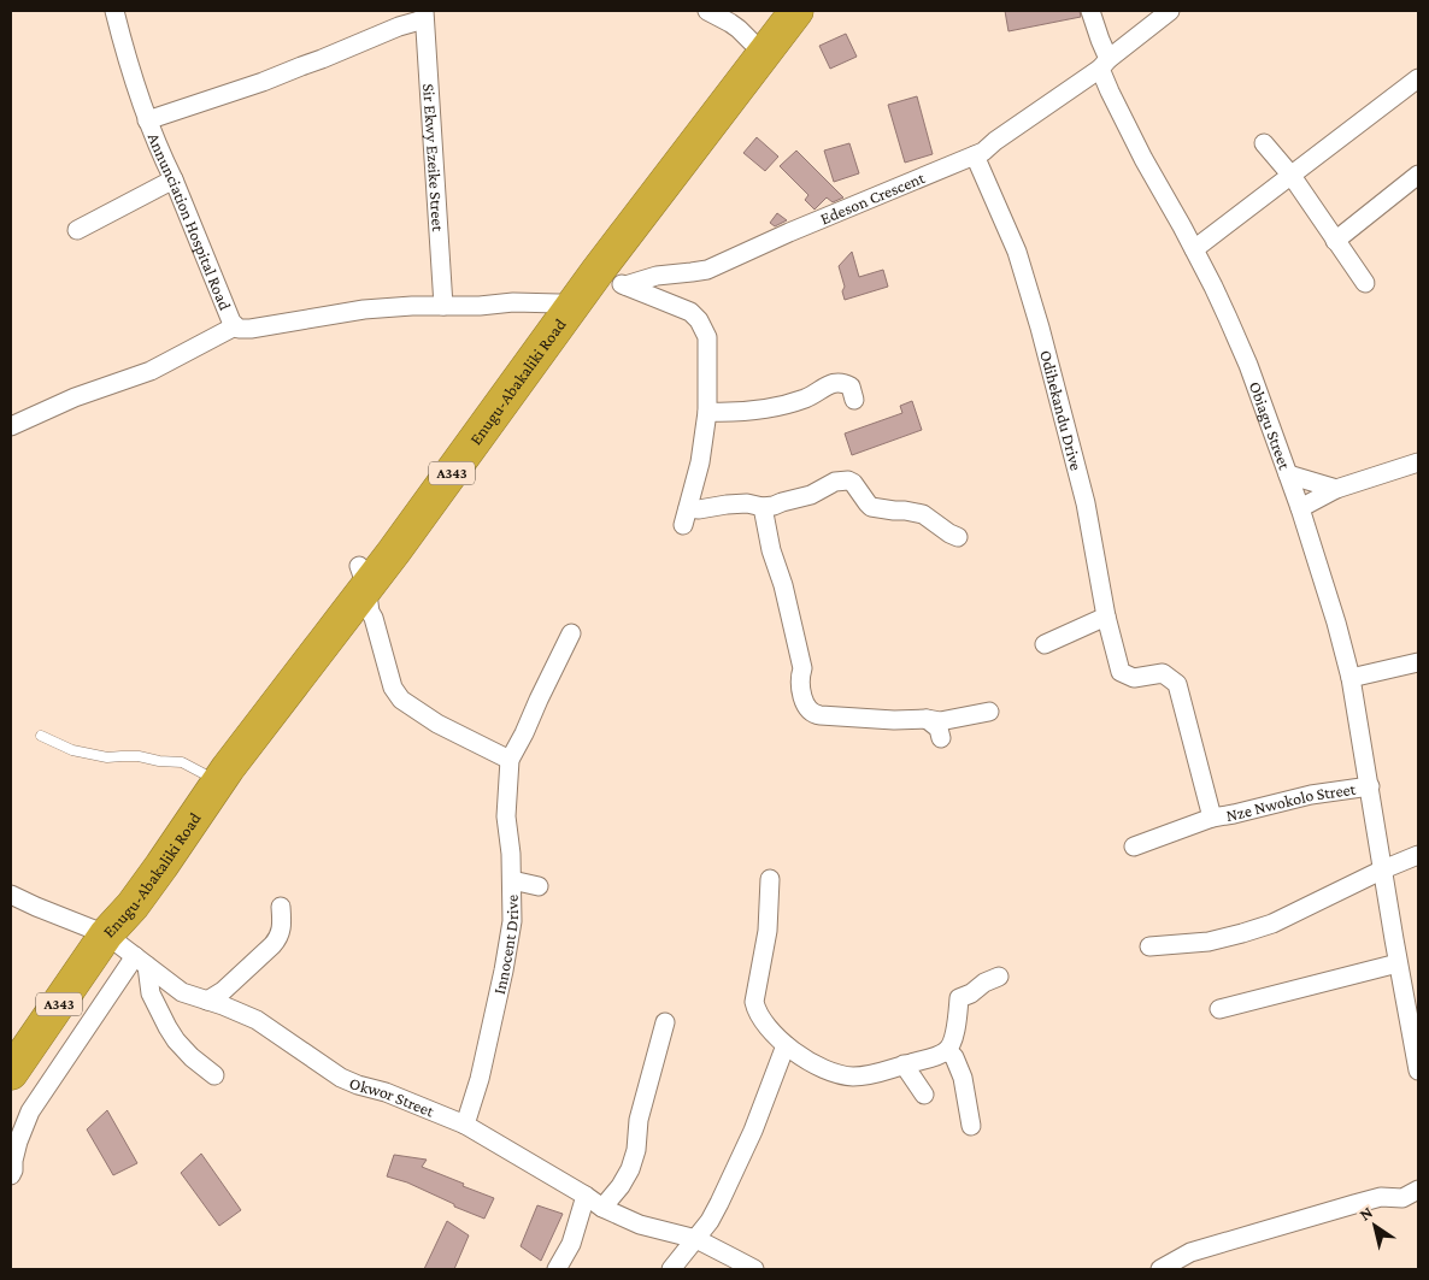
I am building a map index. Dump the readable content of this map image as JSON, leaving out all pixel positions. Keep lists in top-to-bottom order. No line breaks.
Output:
{"streets":{"highway":["Enugu-Abakaliki Road","A343"],"street":["Sir Ekwy Ezeike Street","Edeson Crescent","Annunciation Hospital Road","Odihekandu Drive","Obiagu Street","Nze Nwokolo Street","Innocent Drive","Okwor Street"]},"crossings":[["Sir Ekwy Ezeike Street","Annunciation Hospital Road"],["Edeson Crescent","Enugu-Abakaliki Road"],["Edeson Crescent","Odihekandu Drive"],["Edeson Crescent","Obiagu Street"],["Annunciation Hospital Road","Enugu-Abakaliki Road"],["Enugu-Abakaliki Road","A343"],["Enugu-Abakaliki Road","Okwor Street"],["Odihekandu Drive","Nze Nwokolo Street"],["Obiagu Street","Nze Nwokolo Street"],["A343","Okwor Street"],["Innocent Drive","Okwor Street"]],"north":"top left"}
